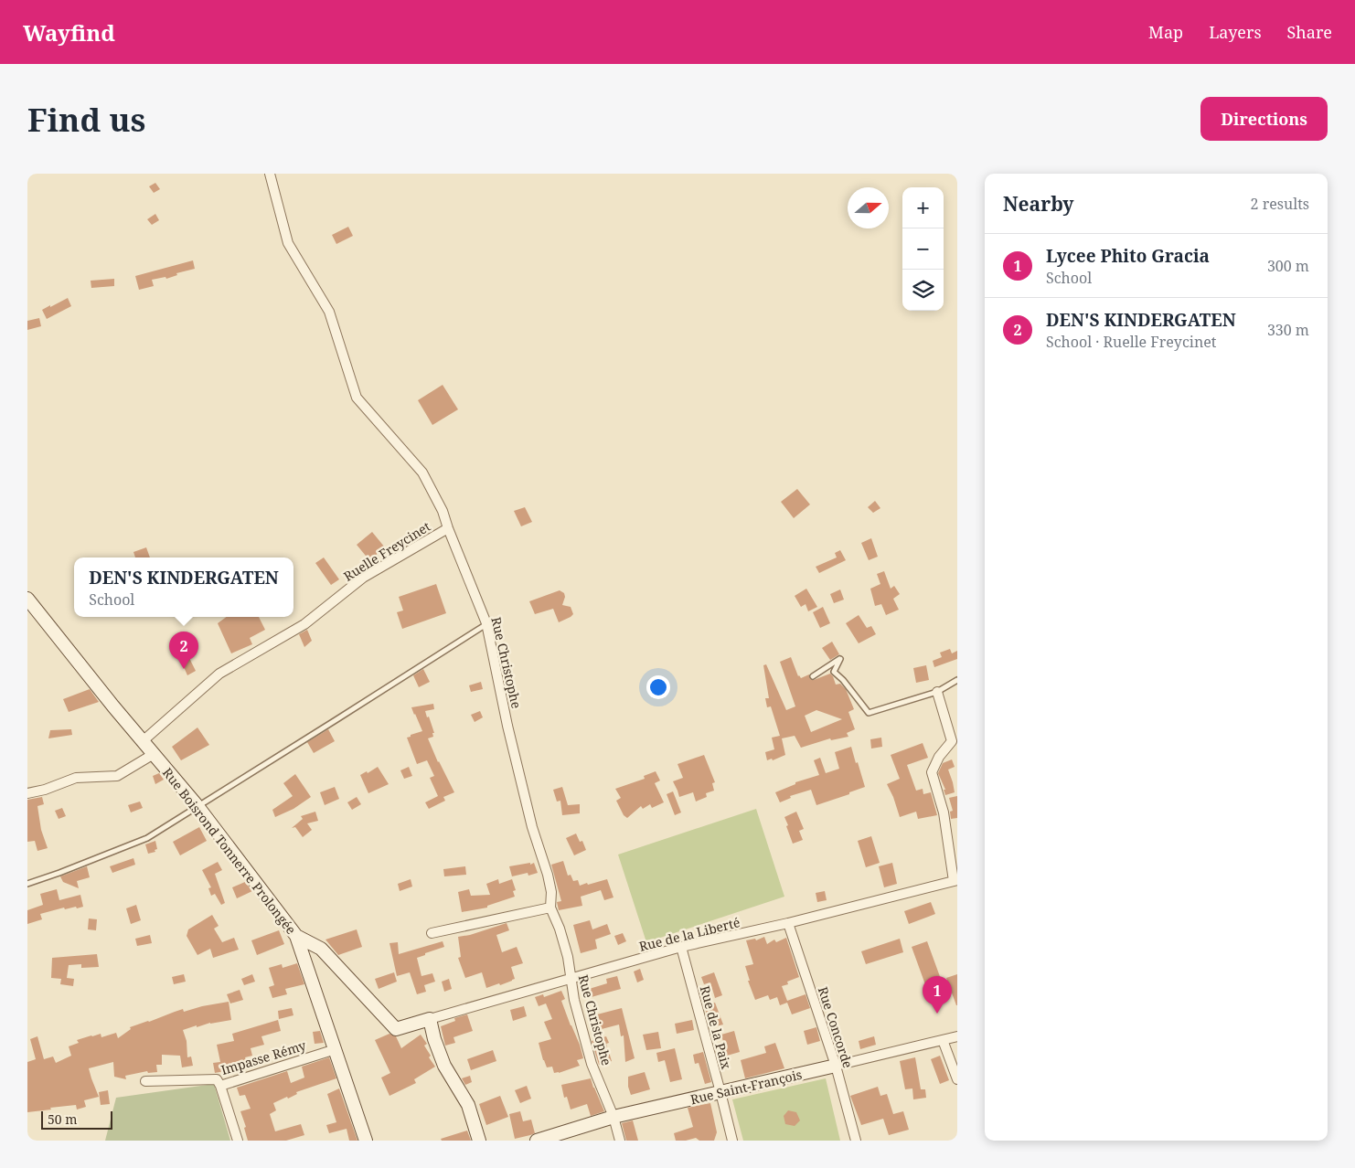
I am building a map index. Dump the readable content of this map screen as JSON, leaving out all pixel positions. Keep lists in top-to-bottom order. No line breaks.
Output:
{"streets":{"street":["Ruelle Freycinet","Rue Christophe","Rue Boisrond Tonnerre Prolongée","Rue de la Liberté","Rue de la Paix","Rue Concorde","Impasse Rémy","Rue Saint-François"]},"crossings":[["Ruelle Freycinet","Rue Christophe"],["Ruelle Freycinet","Rue Boisrond Tonnerre Prolongée"],["Rue Christophe","Rue de la Liberté"],["Rue Christophe","Rue Saint-François"],["Rue Boisrond Tonnerre Prolongée","Impasse Rémy"],["Rue de la Liberté","Rue de la Paix"],["Rue de la Liberté","Rue Concorde"],["Rue de la Paix","Rue Saint-François"],["Rue Concorde","Rue Saint-François"]],"scale_bar":"50 m","north":"right","page":{"header":"Wayfind","nav":["Map","Layers","Share"],"buttons":"Directions","title":"Find us","heading":["Nearby","2 results"],"map_buttons":["+","−"],"list":[{"mark":"1","name":"Lycee Phito Gracia","note":"School","value":"300 m"},{"mark":"2","name":"DEN'S KINDERGATEN","note":"School · Ruelle Freycinet","value":"330 m"}],"popup":["DEN'S KINDERGATEN","School"],"pins":["2","1"],"scale":"50 m"}}
